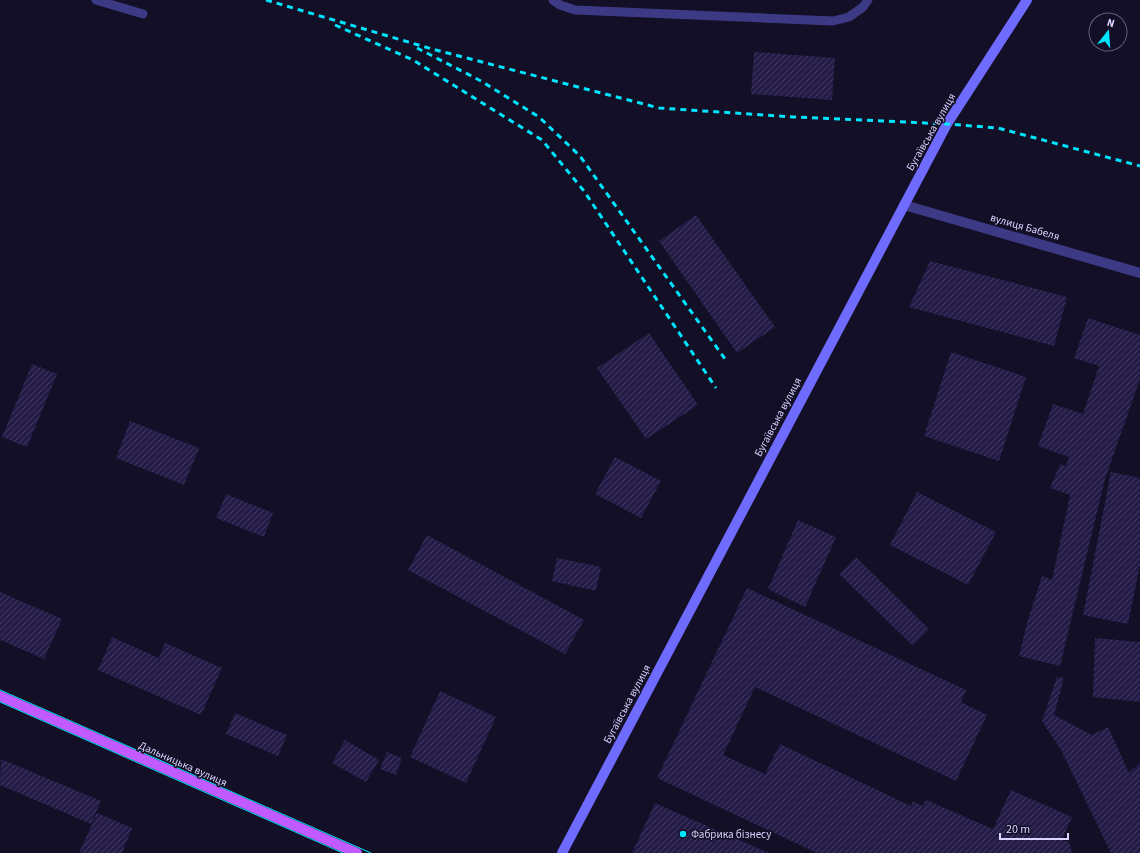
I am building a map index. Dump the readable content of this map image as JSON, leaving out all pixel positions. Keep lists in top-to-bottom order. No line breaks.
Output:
{"streets":{"main road":["Бугаївська вулиця","Дальницька вулиця"],"street":["вулиця Бабеля"]},"crossings":[["Бугаївська вулиця","вулиця Бабеля"]],"places":["Фабрика бізнесу"],"scale_bar":"20 m","north":"top"}
